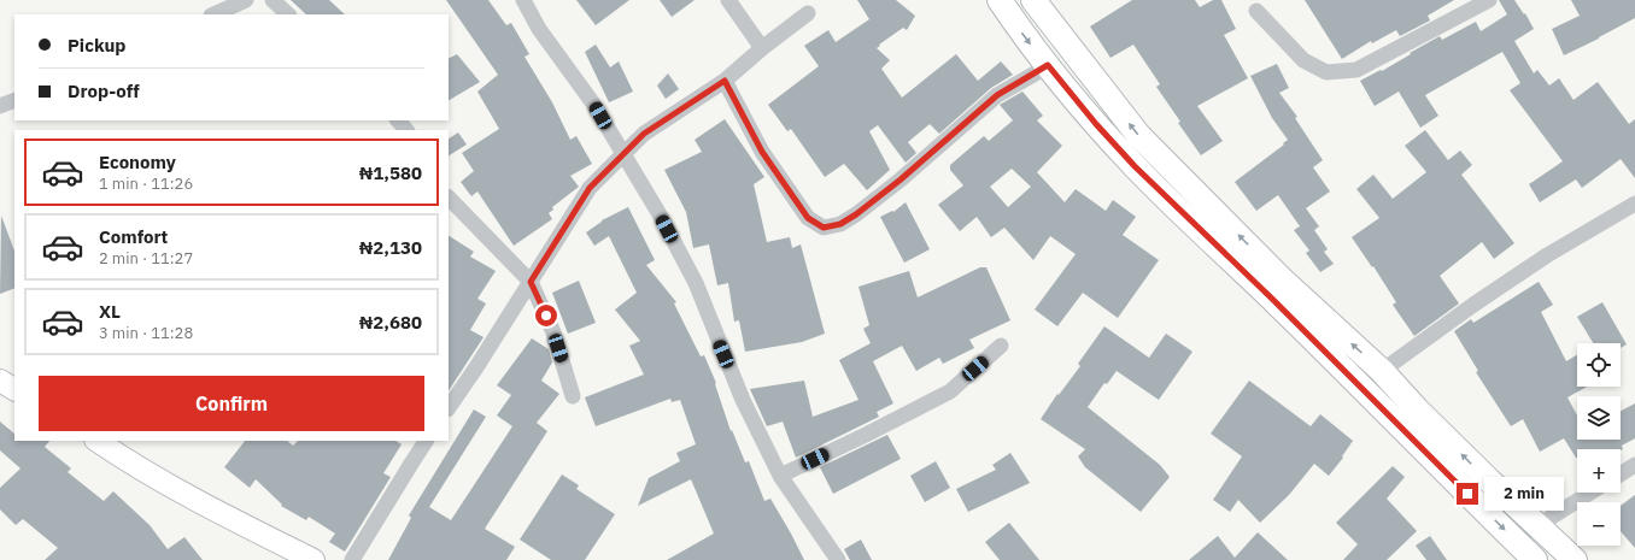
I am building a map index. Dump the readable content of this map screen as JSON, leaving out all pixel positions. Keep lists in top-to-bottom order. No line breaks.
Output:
{"page":{"banner":["Pickup","Drop-off"],"list":[{"name":"Economy","note":"1 min · 11:26","value":"₦1,580"},{"name":"Comfort","note":"2 min · 11:27","value":"₦2,130"},{"name":"XL","note":"3 min · 11:28","value":"₦2,680"}],"map_buttons":["+","−"],"buttons":"Confirm","bubble":"2 min"}}
